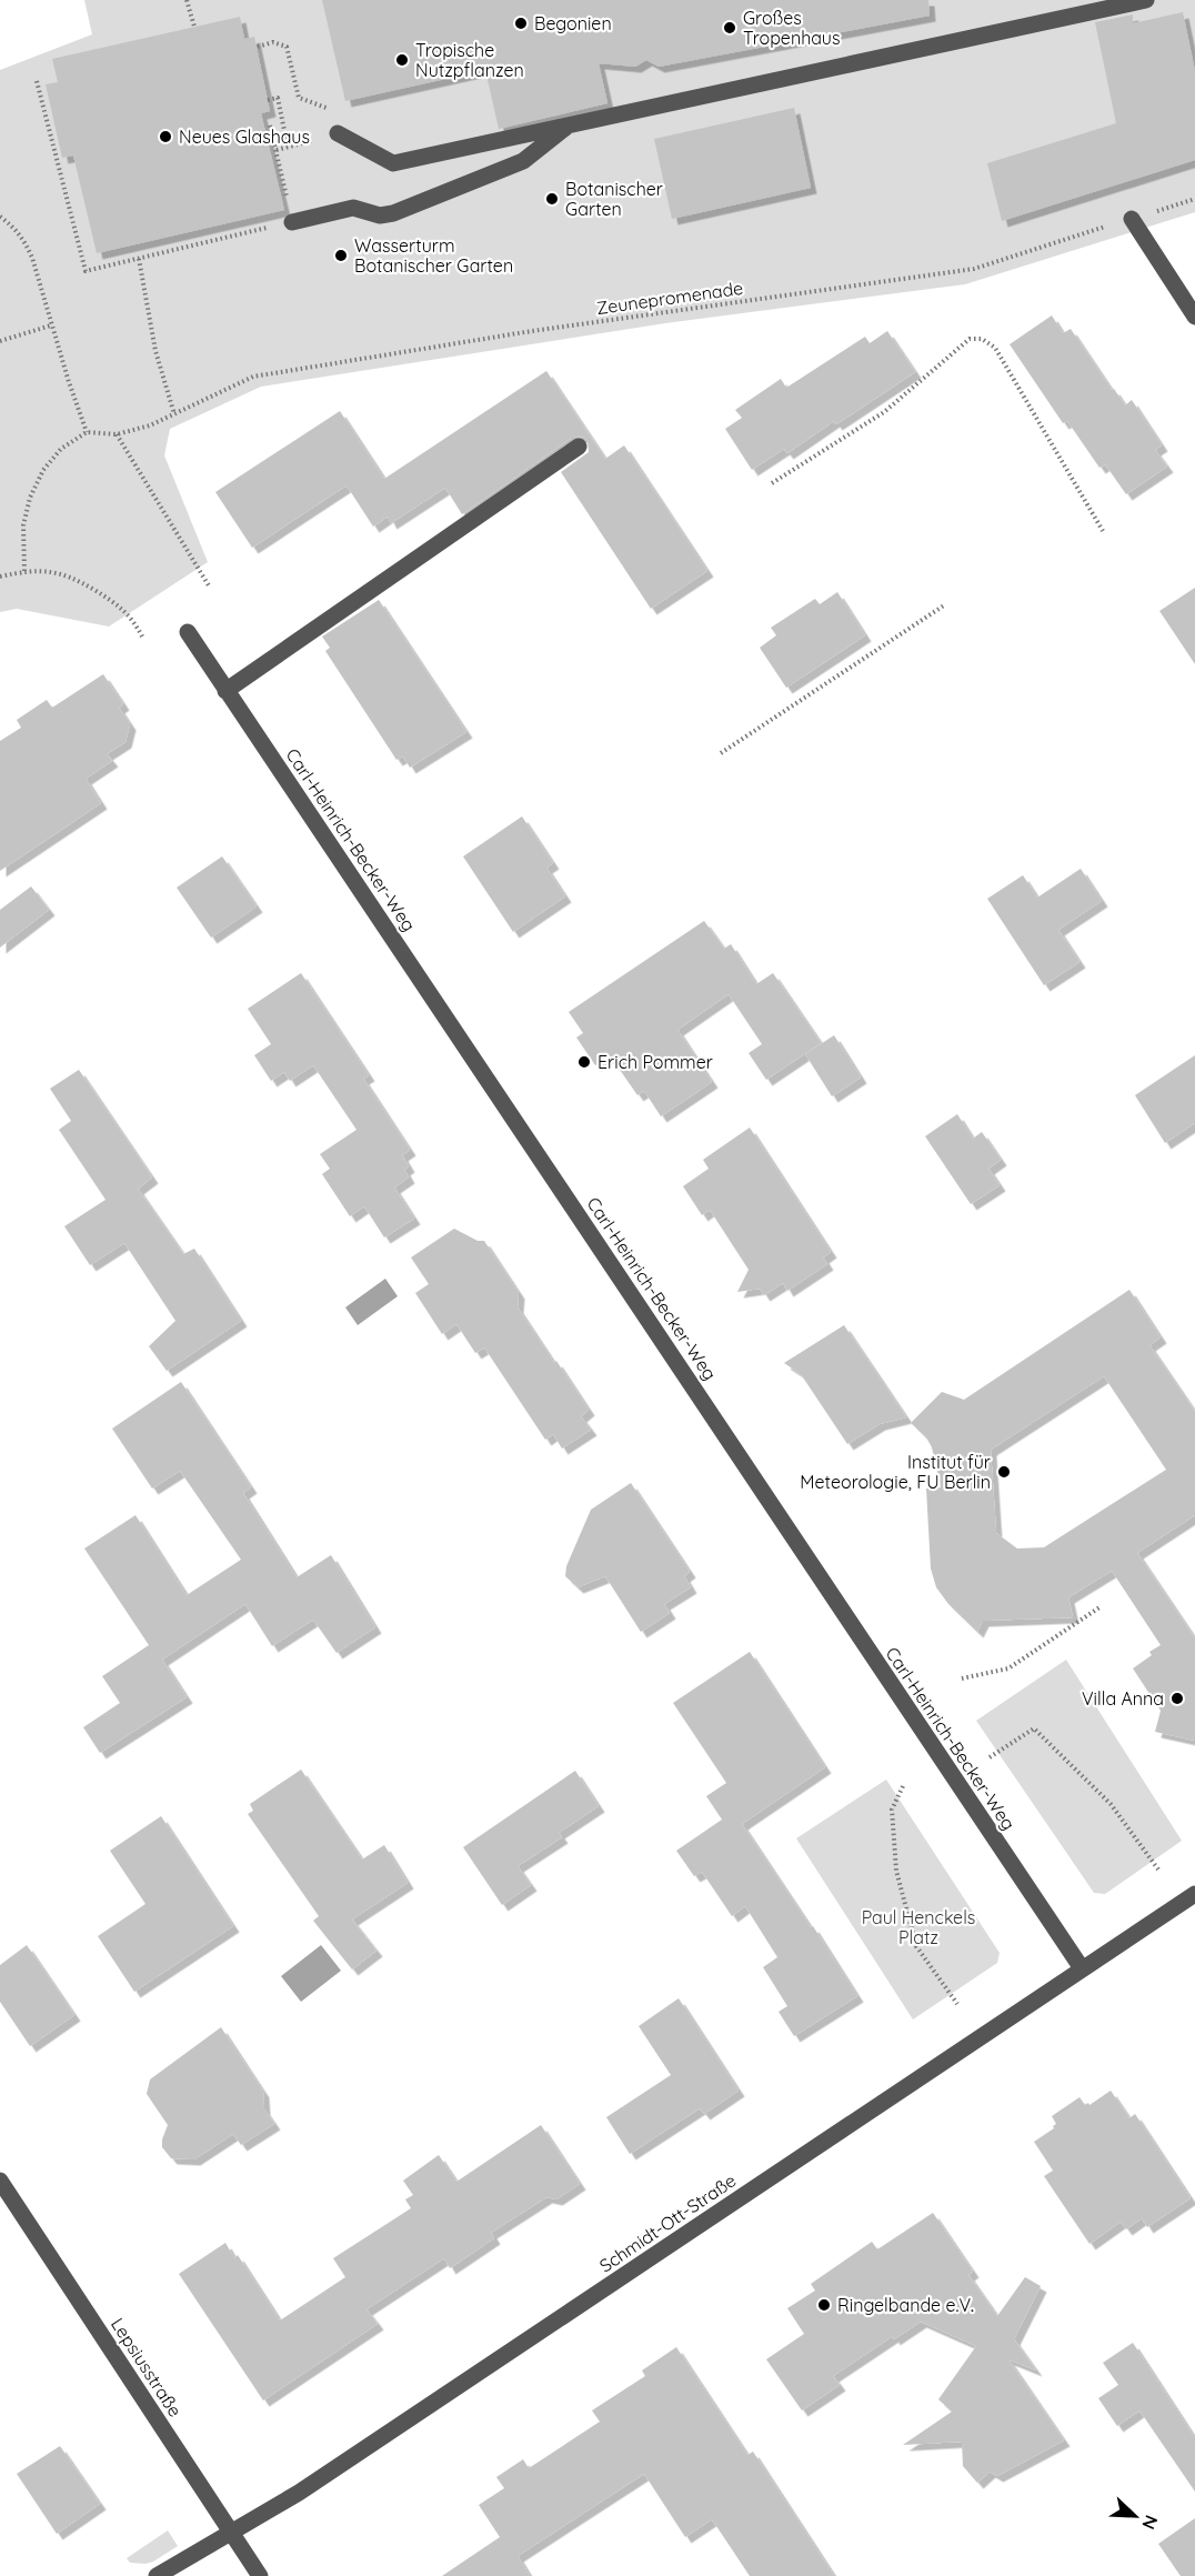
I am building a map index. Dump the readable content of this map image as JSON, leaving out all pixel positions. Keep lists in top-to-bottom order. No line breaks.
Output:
{"streets":{"street":["Carl-Heinrich-Becker-Weg","Schmidt-Ott-Straße","Lepsiusstraße"],"path":["Zeunepromenade"]},"crossings":[["Carl-Heinrich-Becker-Weg","Schmidt-Ott-Straße"],["Schmidt-Ott-Straße","Lepsiusstraße"]],"parks":["Paul Henckels Platz"],"places":["Begonien","Großes Tropenhaus","Tropische Nutzpflanzen","Neues Glashaus","Botanischer Garten","Wasserturm Botanischer Garten","Erich Pommer","Institut für Meteorologie, FU Berlin","Villa Anna","Ringelbande e.V."],"north":"bottom right"}
